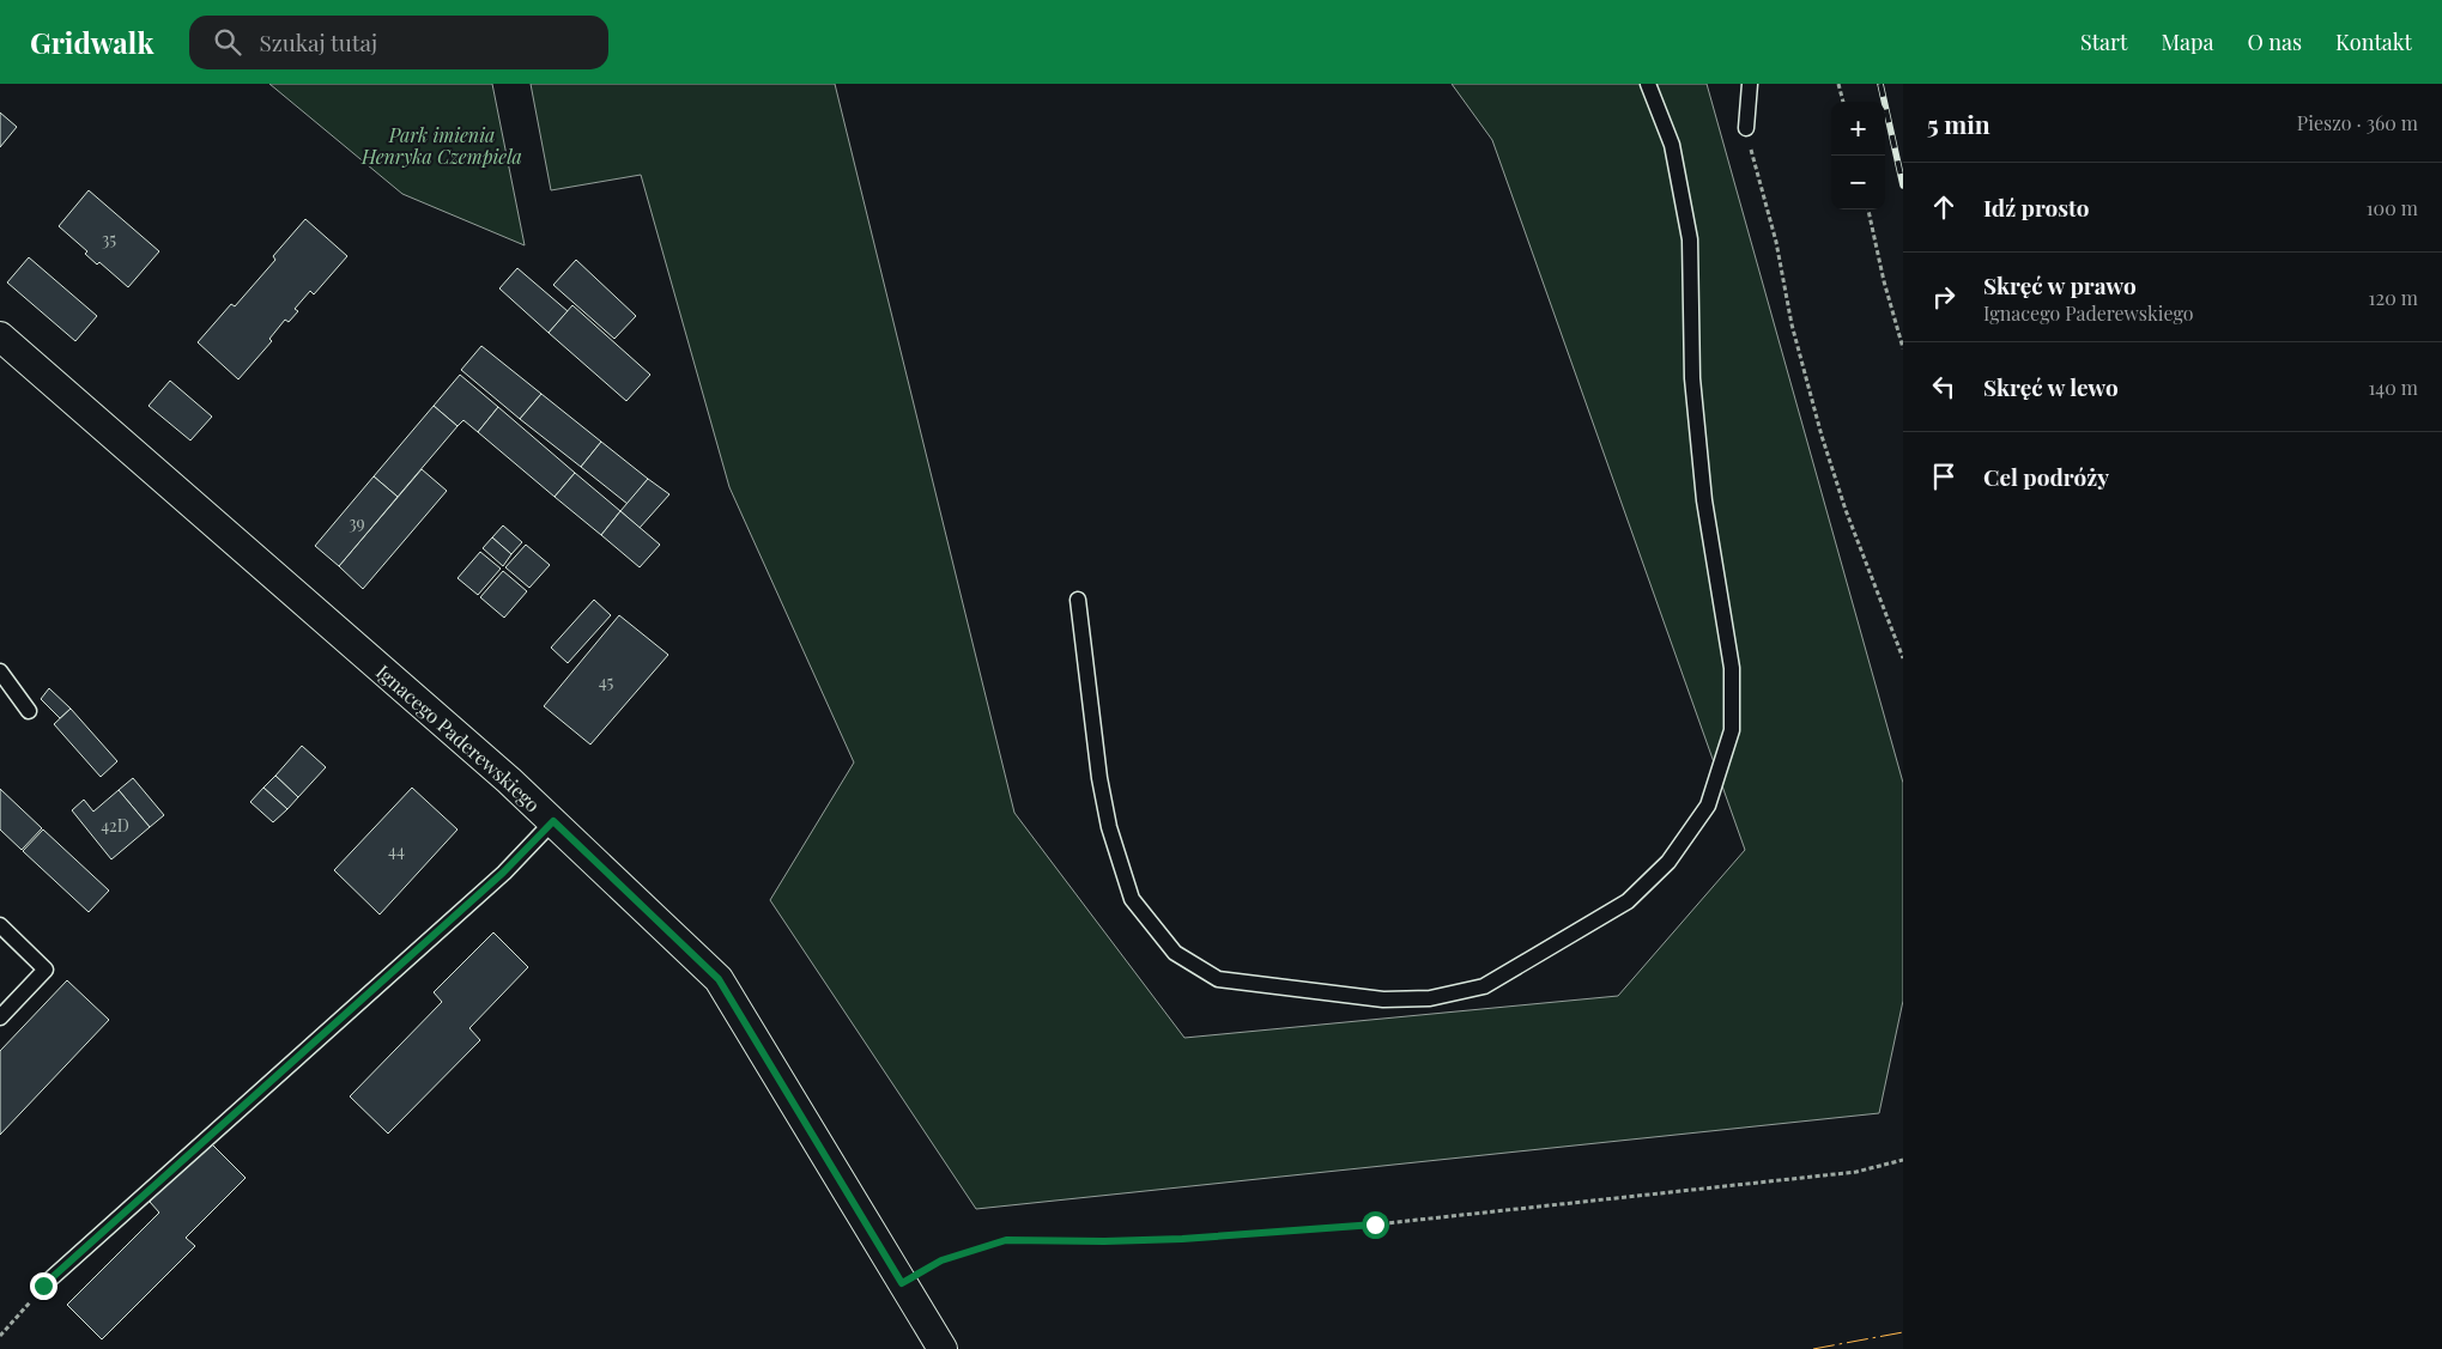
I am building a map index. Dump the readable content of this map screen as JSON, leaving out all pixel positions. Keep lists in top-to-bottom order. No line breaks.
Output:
{"streets":{"street":["Ignacego Paderewskiego"]},"parks":["Park imienia Henryka Czempiela"],"house_numbers":["35","39","45","42D","44"],"page":{"header":"Gridwalk","search":"Szukaj tutaj","nav":["Start","Mapa","O nas","Kontakt"],"heading":["5 min","Pieszo · 360 m"],"map_buttons":["+","−"],"list":[["Idź prosto","100 m"],["Skręć w prawo","Ignacego Paderewskiego","120 m"],["Skręć w lewo","140 m"],"Cel podróży"]}}
